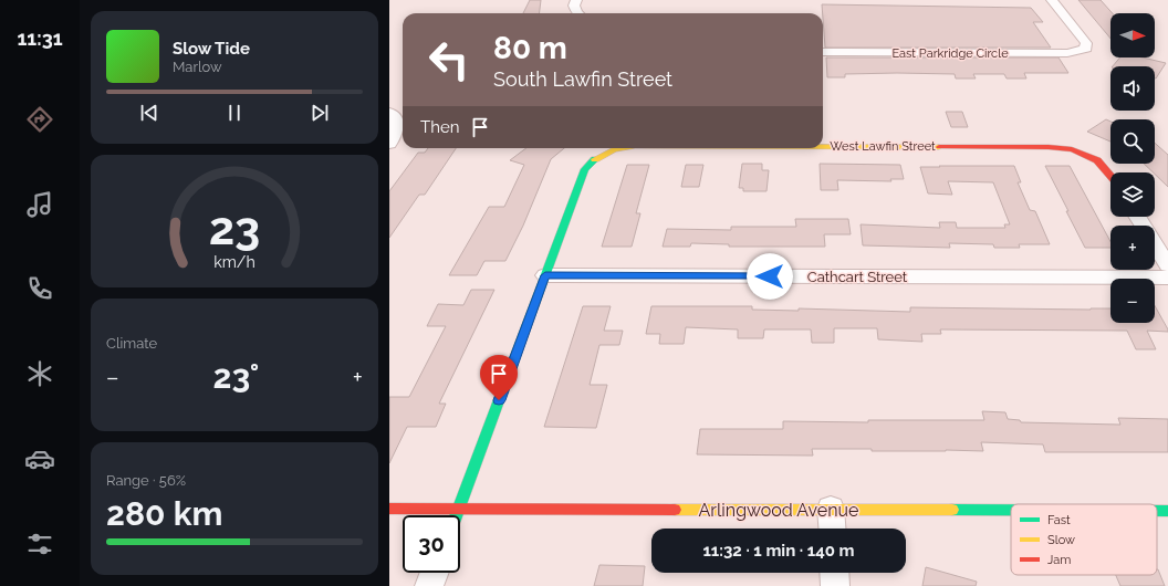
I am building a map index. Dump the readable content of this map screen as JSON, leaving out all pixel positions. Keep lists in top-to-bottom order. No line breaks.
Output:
{"streets":{"street":["East Parkridge Circle","West Lawfin Street","Cathcart Street","Arlingwood Avenue"]},"crossings":[["West Lawfin Street","Cathcart Street"]],"legend":["Fast","Slow","Jam"],"north":"right","page":{"tabs":"11:31","map_buttons":["+","−"],"turn":["80 m","South Lawfin Street"],"song":["Slow Tide","Marlow"],"then":"Then","tile":["Climate",["Range · 56%","280 km"]],"heat":["−","23°","+"],"limit":"30","trip":"11:32 · 1 min · 140 m","gauge":["23","km/h"]}}
